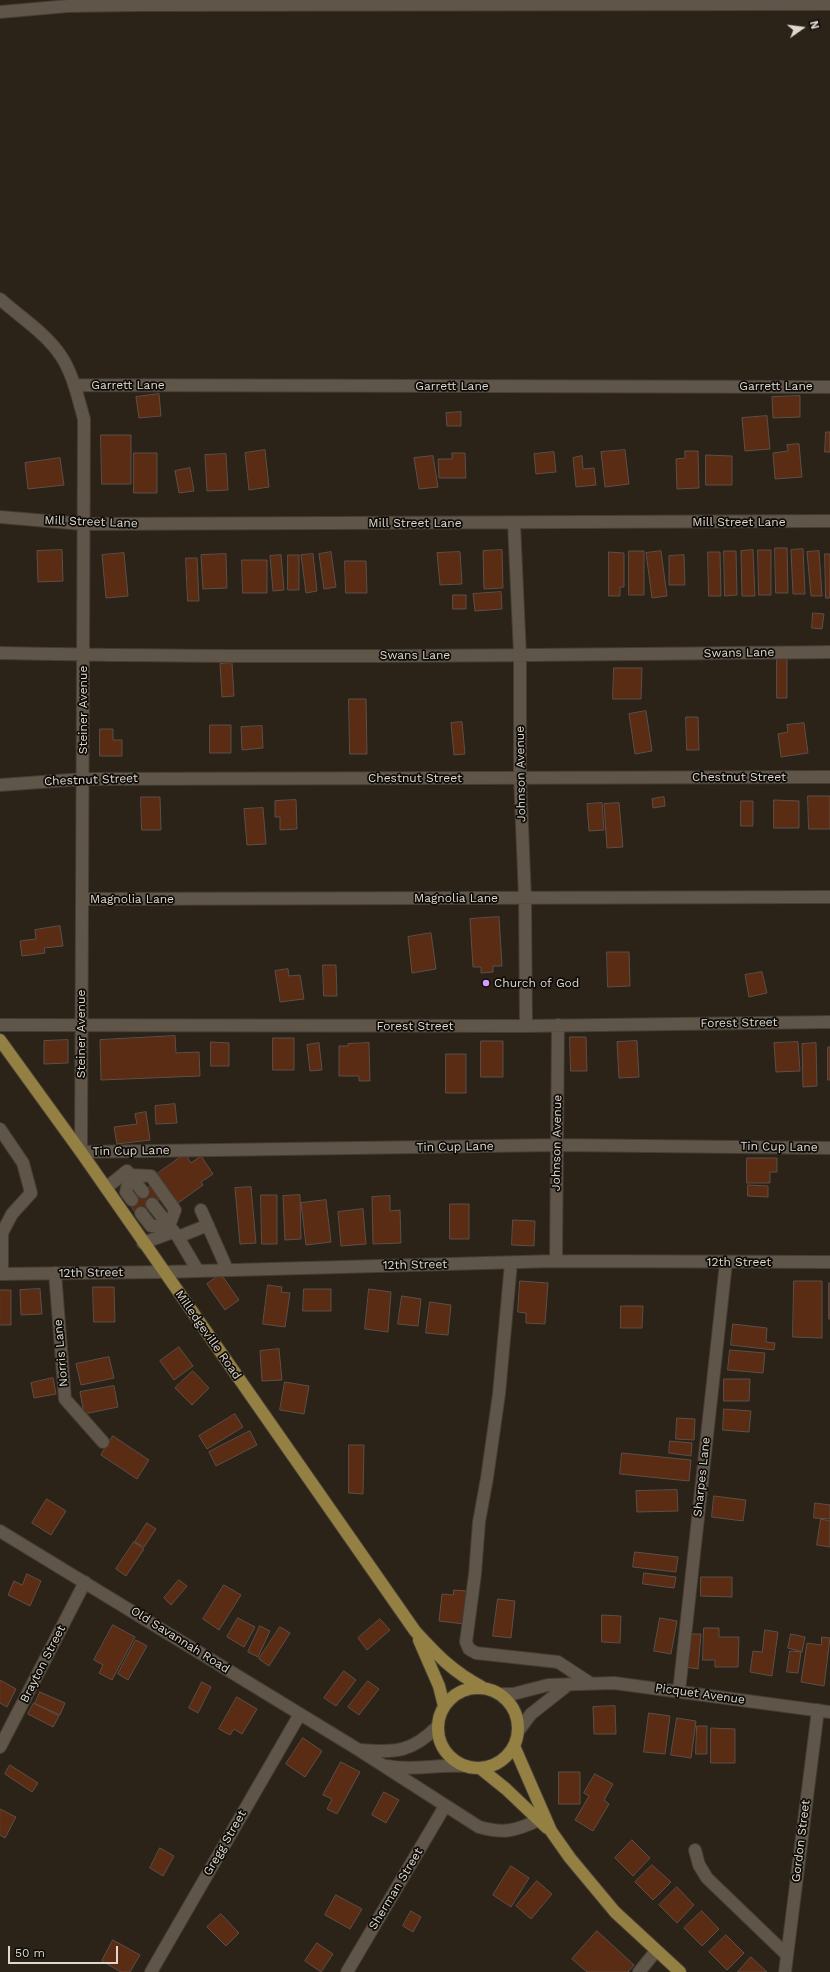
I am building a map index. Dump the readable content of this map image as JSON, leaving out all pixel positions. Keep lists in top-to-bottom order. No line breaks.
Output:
{"streets":{"main road":["Milledgeville Road"],"street":["Garrett Lane","Mill Street Lane","Swans Lane","Steiner Avenue","Johnson Avenue","Chestnut Street","Magnolia Lane","Forest Street","Tin Cup Lane","12th Street","Norris Lane","Sharpes Lane","Old Savannah Road","Brayton Street","Picquet Avenue","Gordon Street","Gregg Street","Sherman Street"]},"crossings":[["Garrett Lane","Steiner Avenue"],["Mill Street Lane","Steiner Avenue"],["Mill Street Lane","Johnson Avenue"],["Swans Lane","Steiner Avenue"],["Swans Lane","Johnson Avenue"],["Steiner Avenue","Chestnut Street"],["Steiner Avenue","Magnolia Lane"],["Steiner Avenue","Forest Street"],["Steiner Avenue","Tin Cup Lane"],["Steiner Avenue","Milledgeville Road"],["Johnson Avenue","Chestnut Street"],["Johnson Avenue","Magnolia Lane"],["Johnson Avenue","Forest Street"],["Johnson Avenue","Tin Cup Lane"],["Johnson Avenue","12th Street"],["Tin Cup Lane","Milledgeville Road"],["12th Street","Milledgeville Road"],["12th Street","Norris Lane"],["12th Street","Sharpes Lane"],["Milledgeville Road","Old Savannah Road"],["Milledgeville Road","Picquet Avenue"],["Sharpes Lane","Picquet Avenue"],["Old Savannah Road","Brayton Street"],["Old Savannah Road","Picquet Avenue"],["Old Savannah Road","Gregg Street"],["Old Savannah Road","Sherman Street"],["Picquet Avenue","Gordon Street"]],"places":["Church of God"],"scale_bar":"50 m","north":"right"}
